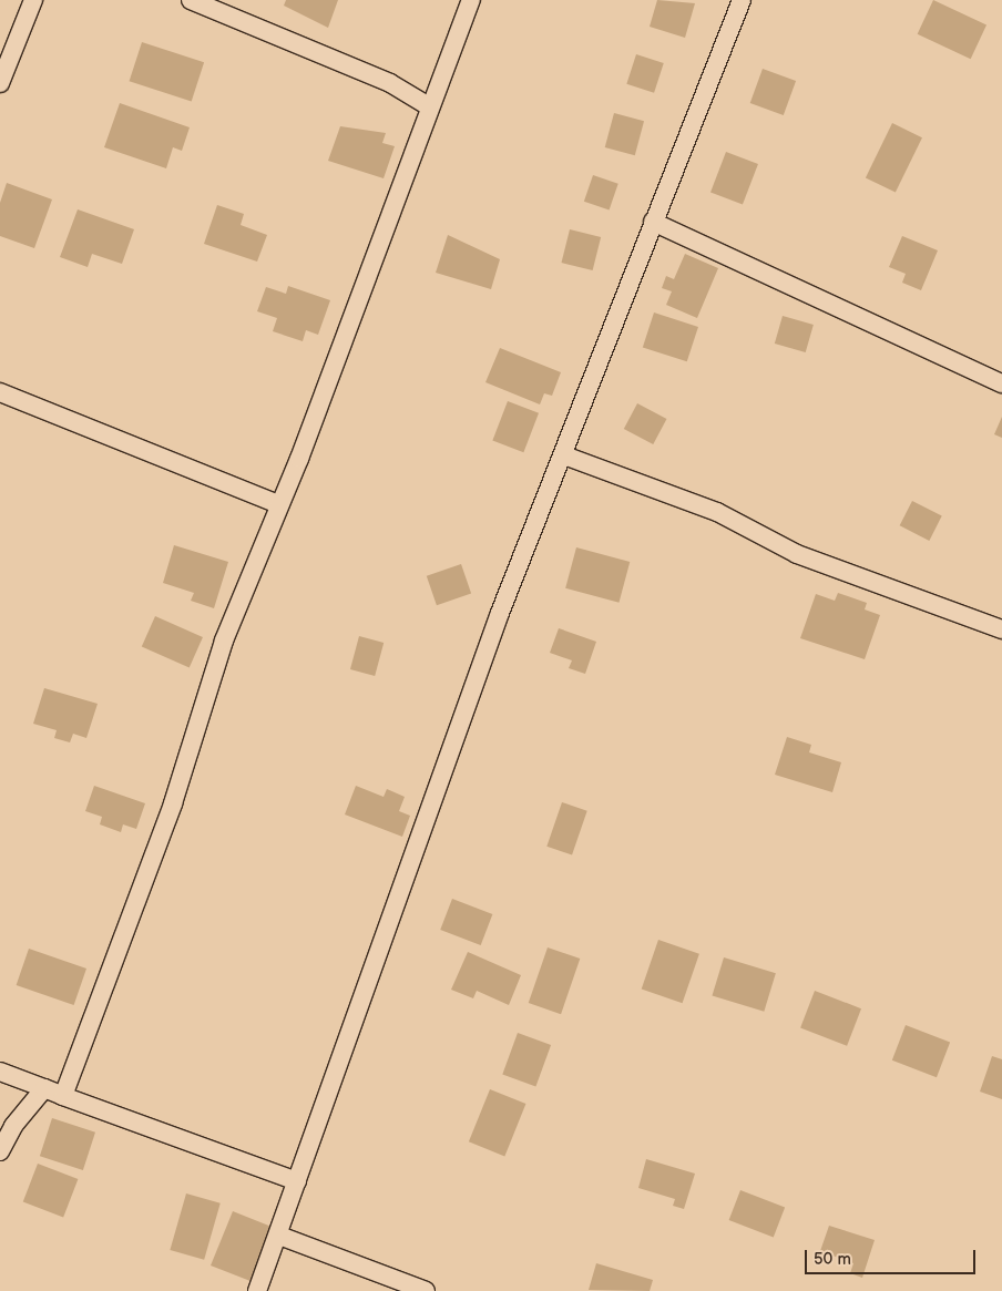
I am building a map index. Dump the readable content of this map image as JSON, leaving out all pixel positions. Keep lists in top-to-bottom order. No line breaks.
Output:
{"scale_bar":"50 m"}
